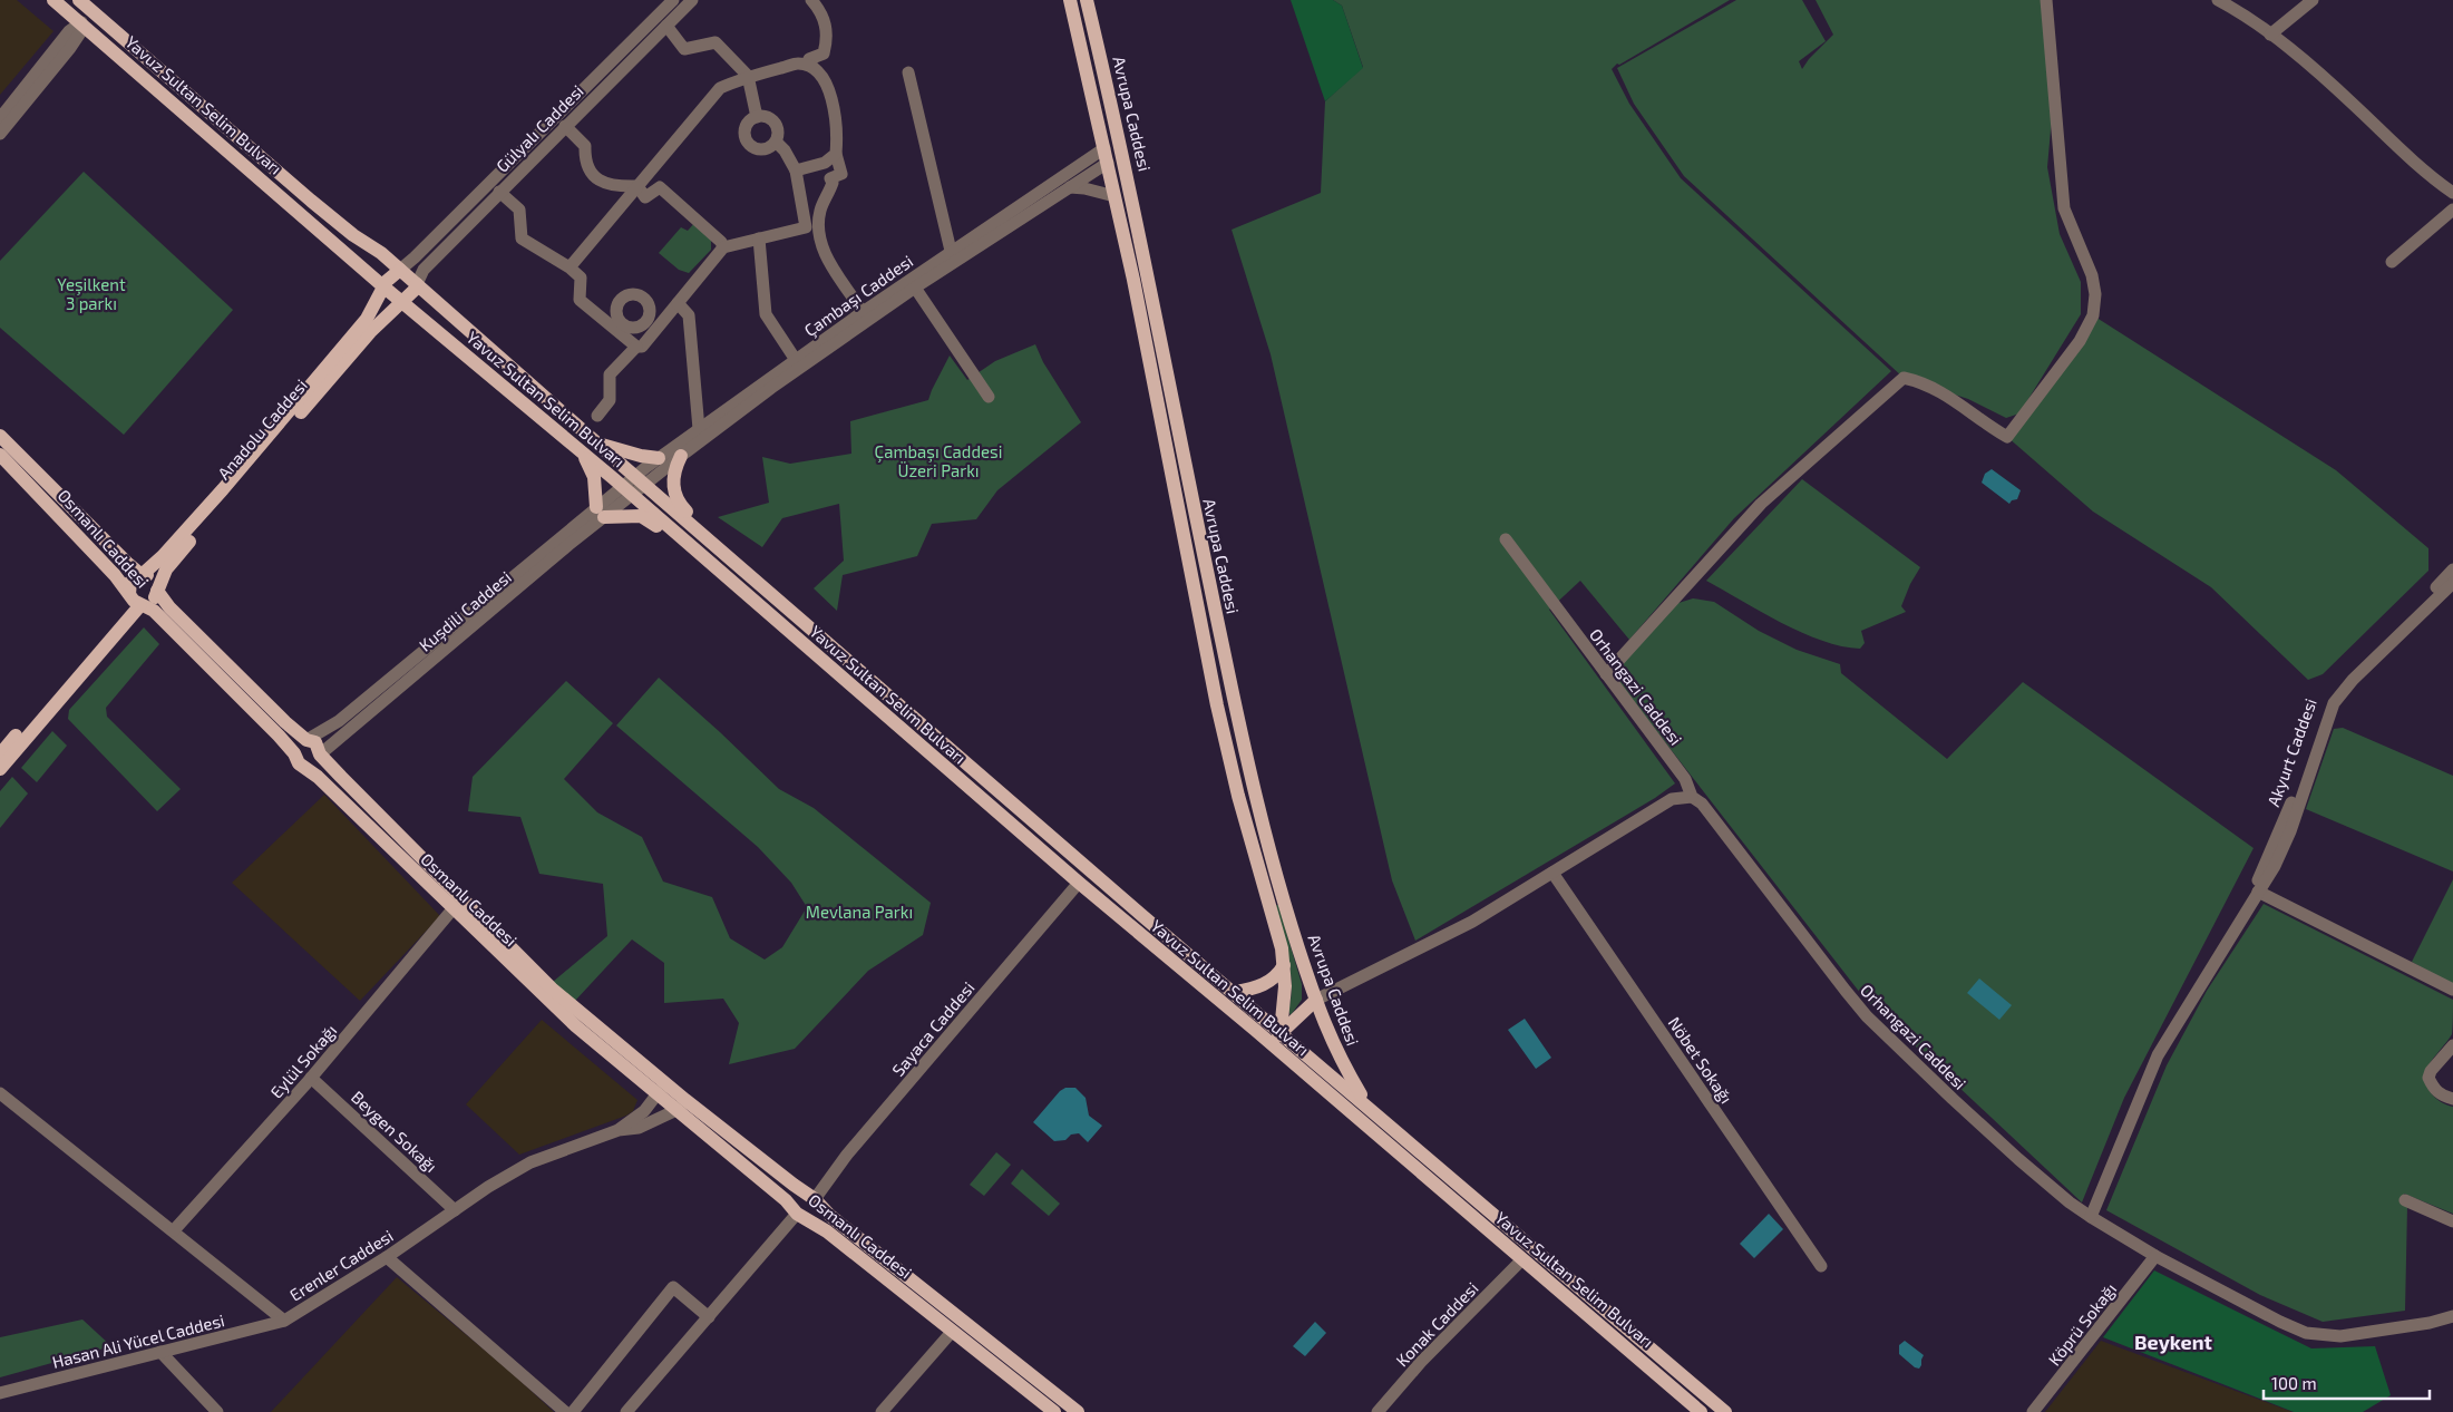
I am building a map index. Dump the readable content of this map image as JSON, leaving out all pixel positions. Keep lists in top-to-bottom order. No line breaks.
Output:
{"streets":{"main road":["Yavuz Sultan Selim Bulvarı","Avrupa Caddesi","Anadolu Caddesi","Osmanlı Caddesi"],"street":["Gülyalı Caddesi","Çambaşı Caddesi","Kuşdili Caddesi","Orhangazi Caddesi","Akyurt Caddesi","Sayaca Caddesi","Nöbet Sokağı","Eylül Sokağı","Beygen Sokağı","Erenler Caddesi","Konak Caddesi","Köprü Sokağı","Hasan Ali Yücel Caddesi"]},"crossings":[["Yavuz Sultan Selim Bulvarı","Avrupa Caddesi"],["Yavuz Sultan Selim Bulvarı","Gülyalı Caddesi"],["Yavuz Sultan Selim Bulvarı","Çambaşı Caddesi"],["Yavuz Sultan Selim Bulvarı","Anadolu Caddesi"],["Yavuz Sultan Selim Bulvarı","Kuşdili Caddesi"],["Yavuz Sultan Selim Bulvarı","Sayaca Caddesi"],["Yavuz Sultan Selim Bulvarı","Konak Caddesi"],["Avrupa Caddesi","Çambaşı Caddesi"],["Gülyalı Caddesi","Anadolu Caddesi"],["Çambaşı Caddesi","Kuşdili Caddesi"],["Anadolu Caddesi","Osmanlı Caddesi"],["Osmanlı Caddesi","Kuşdili Caddesi"],["Osmanlı Caddesi","Sayaca Caddesi"],["Osmanlı Caddesi","Eylül Sokağı"],["Orhangazi Caddesi","Akyurt Caddesi"],["Orhangazi Caddesi","Köprü Sokağı"],["Eylül Sokağı","Beygen Sokağı"],["Eylül Sokağı","Erenler Caddesi"],["Beygen Sokağı","Erenler Caddesi"],["Erenler Caddesi","Hasan Ali Yücel Caddesi"]],"districts":["Beykent"],"parks":["Yeşilkent 3 parkı","Çambaşı Caddesi Üzeri Parkı","Mevlana Parkı"],"scale_bar":"100 m"}
